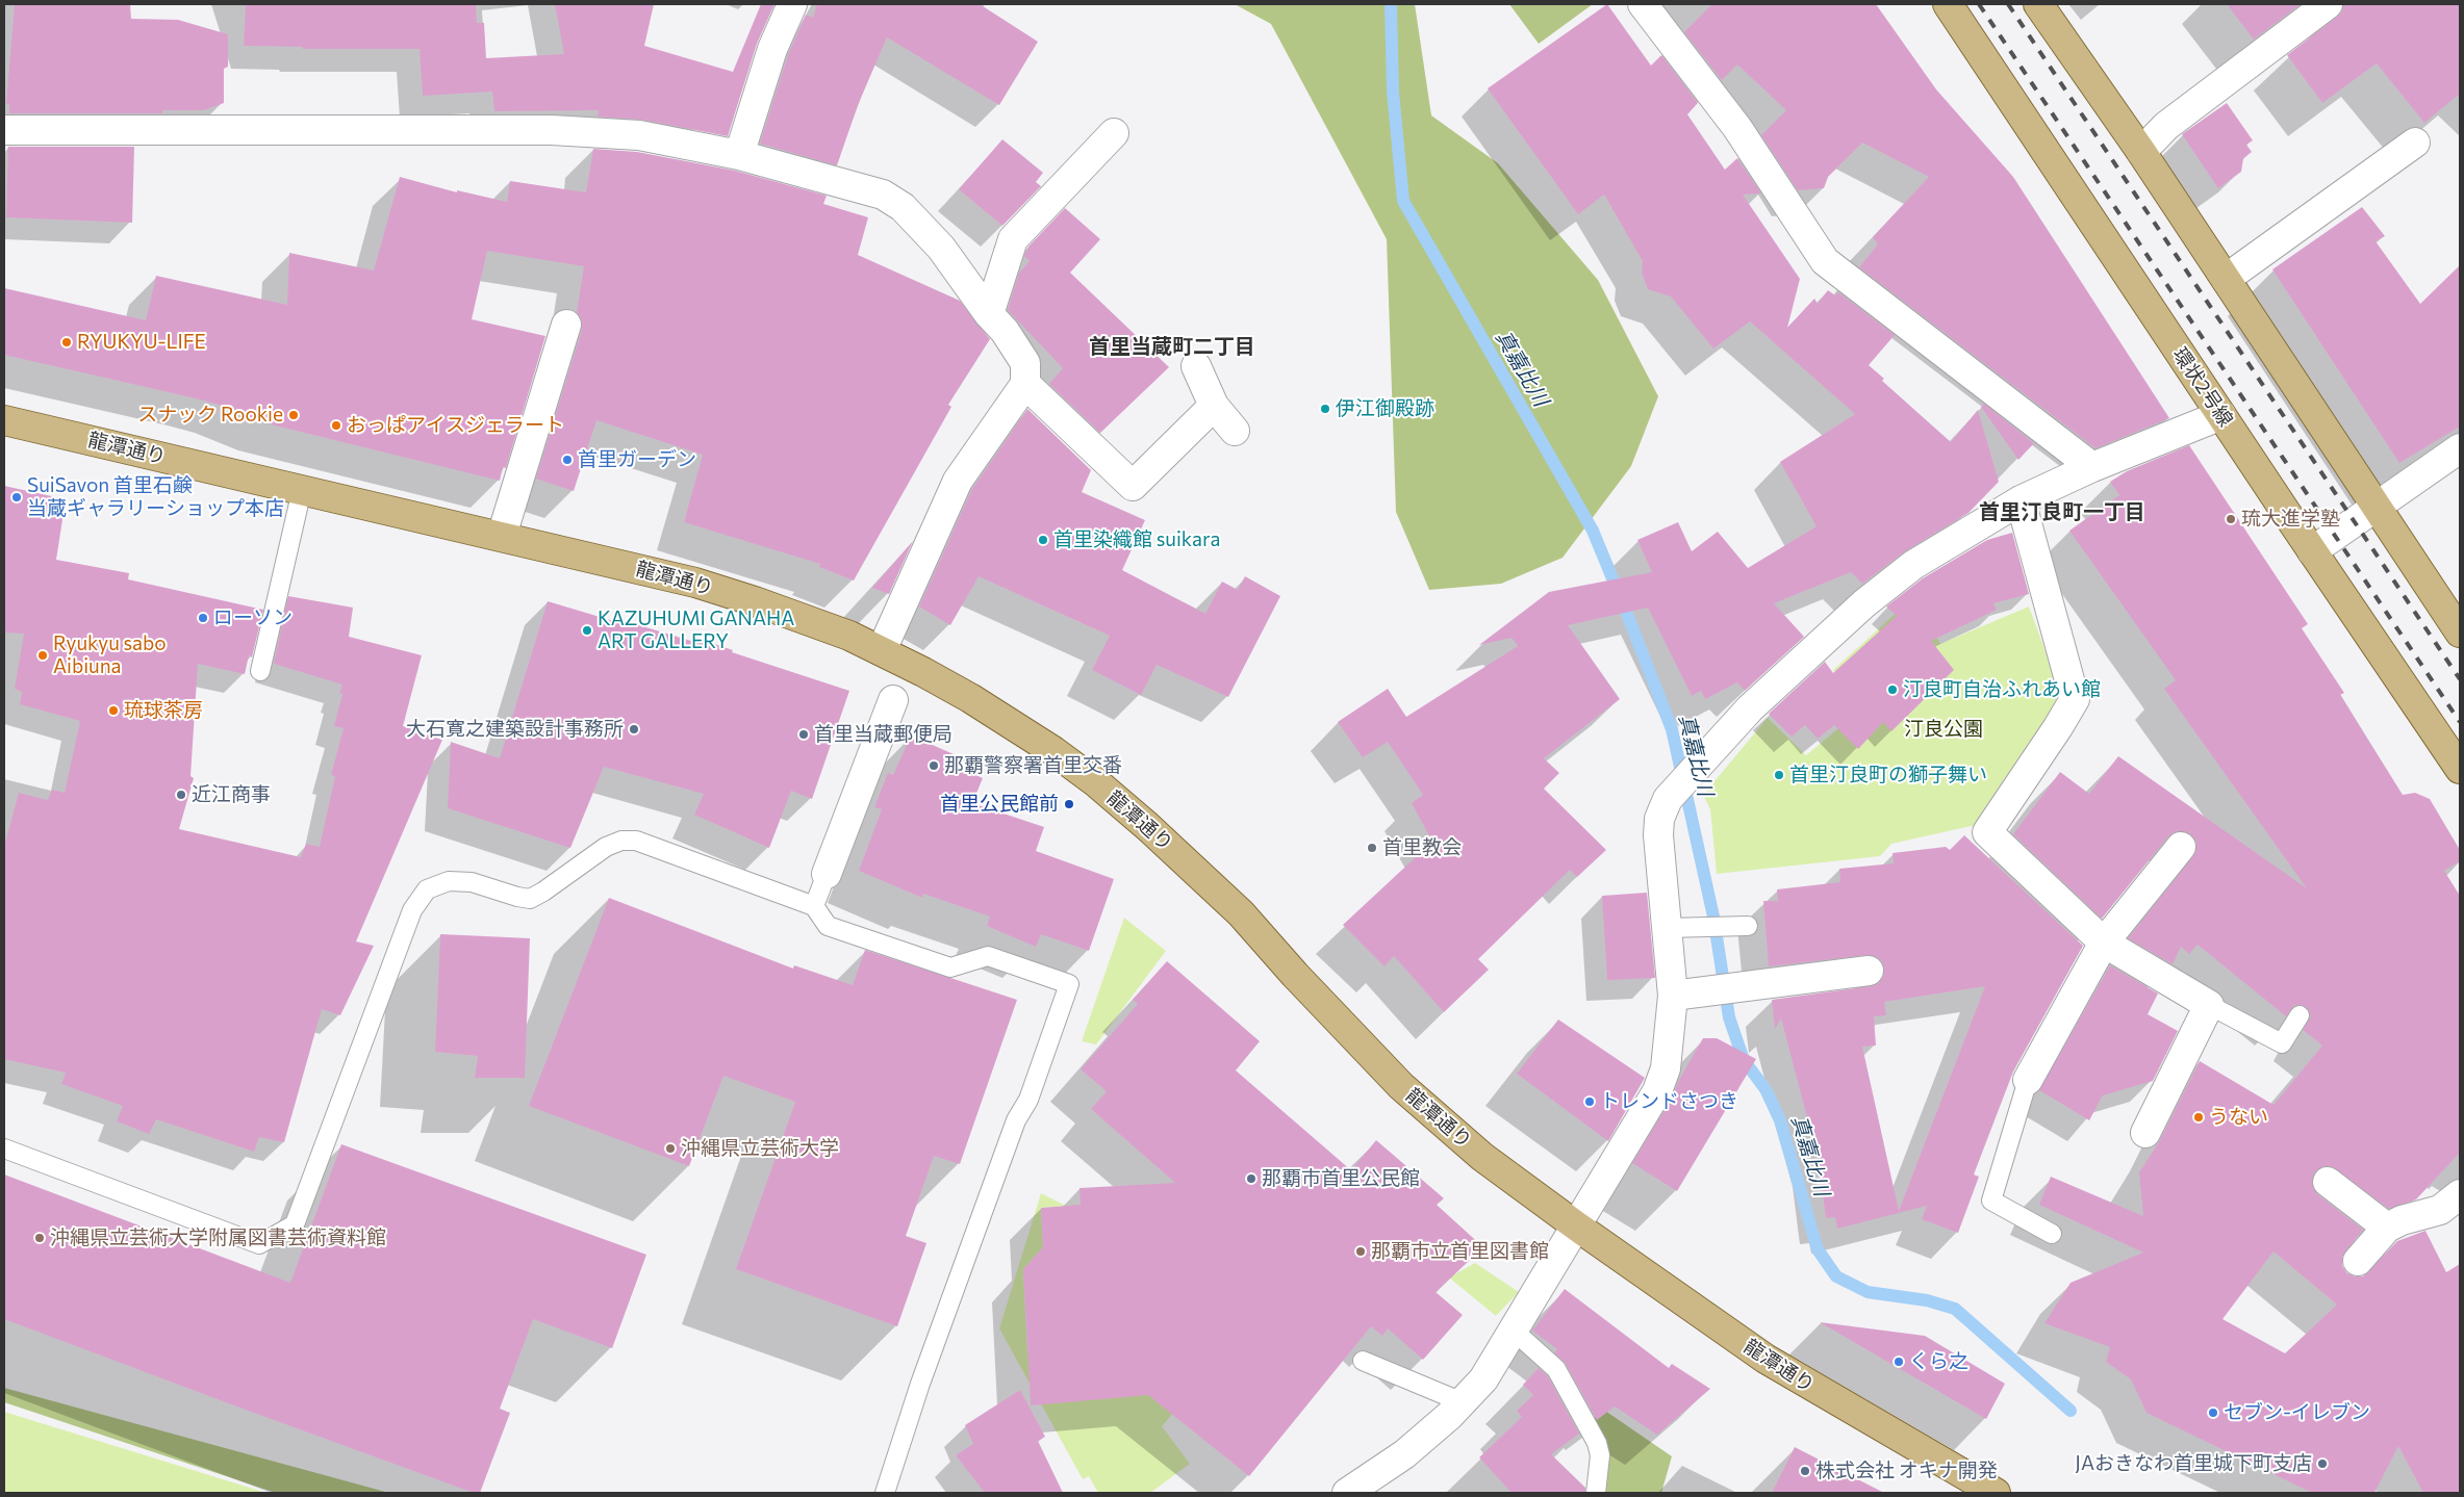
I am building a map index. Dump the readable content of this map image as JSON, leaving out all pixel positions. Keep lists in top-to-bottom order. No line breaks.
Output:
{"streets":{"main road":["環状2号線","龍潭通り"]},"districts":["首里当蔵町二丁目","首里汀良町一丁目"],"water":["真嘉比川"],"parks":["汀良公園"],"places":["RYUKYU-LIFE","伊江御殿跡","スナック Rookie","おっぱアイスジェラート","首里ガーデン","SuiSavon 首里石鹸 当蔵ギャラリーショップ本店","琉大進学塾","首里染織館 suikara","ローソン","KAZUHUMI GANAHA ART GALLERY","Ryukyu sabo Aibiuna","汀良町自治ふれあい館","琉球茶房","大石寛之建築設計事務所","首里当蔵郵便局","那覇警察署首里交番","首里汀良町の獅子舞い","近江商事","首里公民館前","首里教会","トレンドさつき","うない","沖縄県立芸術大学","那覇市首里公民館","沖縄県立芸術大学附属図書芸術資料館","那覇市立首里図書館","くら之","セブン-イレブン","JAおきなわ首里城下町支店","株式会社 オキナ開発"]}
